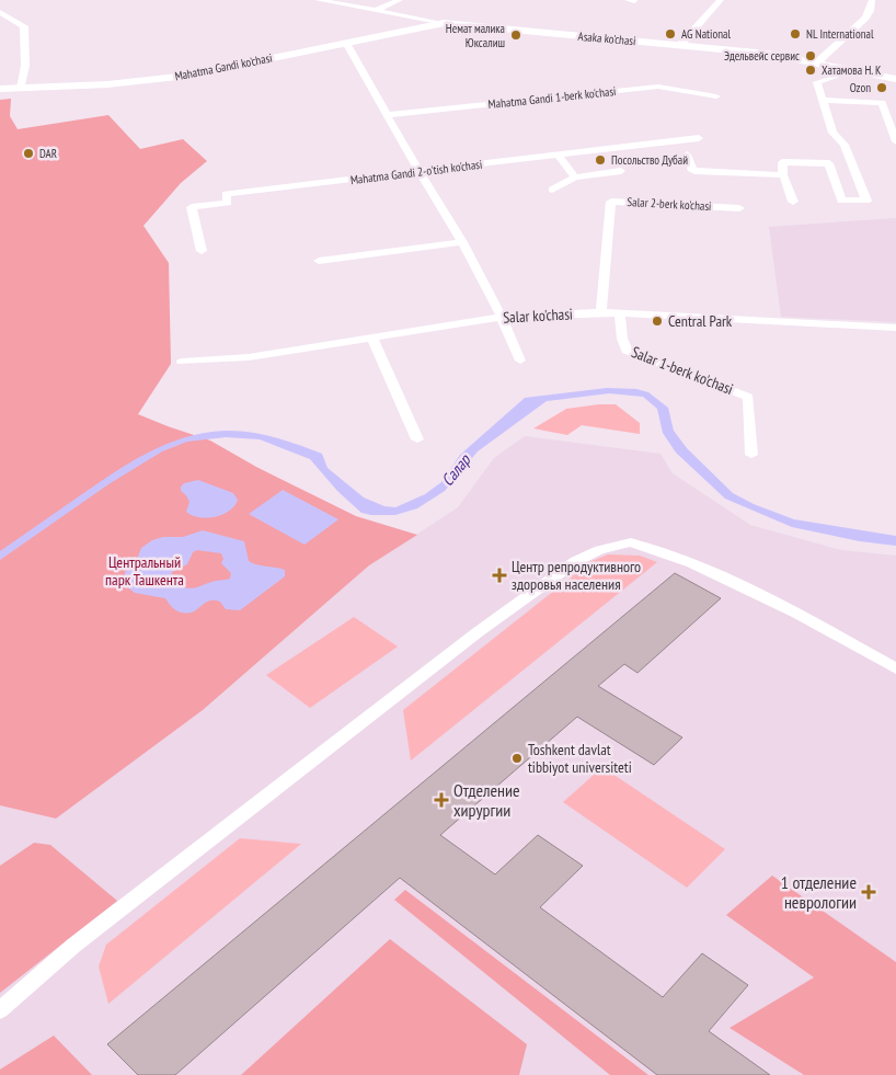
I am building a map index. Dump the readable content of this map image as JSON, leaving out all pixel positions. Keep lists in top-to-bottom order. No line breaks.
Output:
{"streets":{"street":["Asaka ko'chasi","Mahatma Gandi ko'chasi","Mahatma Gandi 1-berk ko'chasi","Mahatma Gandi 2-o'tish ko'chasi","Salar 2-berk ko'chasi","Salar ko'chasi","Salar 1-berk ko'chasi"]},"crossings":[["Asaka ko'chasi","Mahatma Gandi ko'chasi"],["Salar 2-berk ko'chasi","Salar ko'chasi"],["Salar ko'chasi","Salar 1-berk ko'chasi"]],"water":["Салар"],"parks":["Центральный парк Ташкента"],"places":{"other":["AG National","NL International","Немат малика Юксалиш","Эдельвейс сервис","Хатамова Н. К","Ozon","DAR","Посольство Дубай","Central Park","Toshkent davlat tibbiyot universiteti"],"health":["Центр репродуктивного здоровья населения","Отделение хирургии","1 отделение неврологии"]}}
